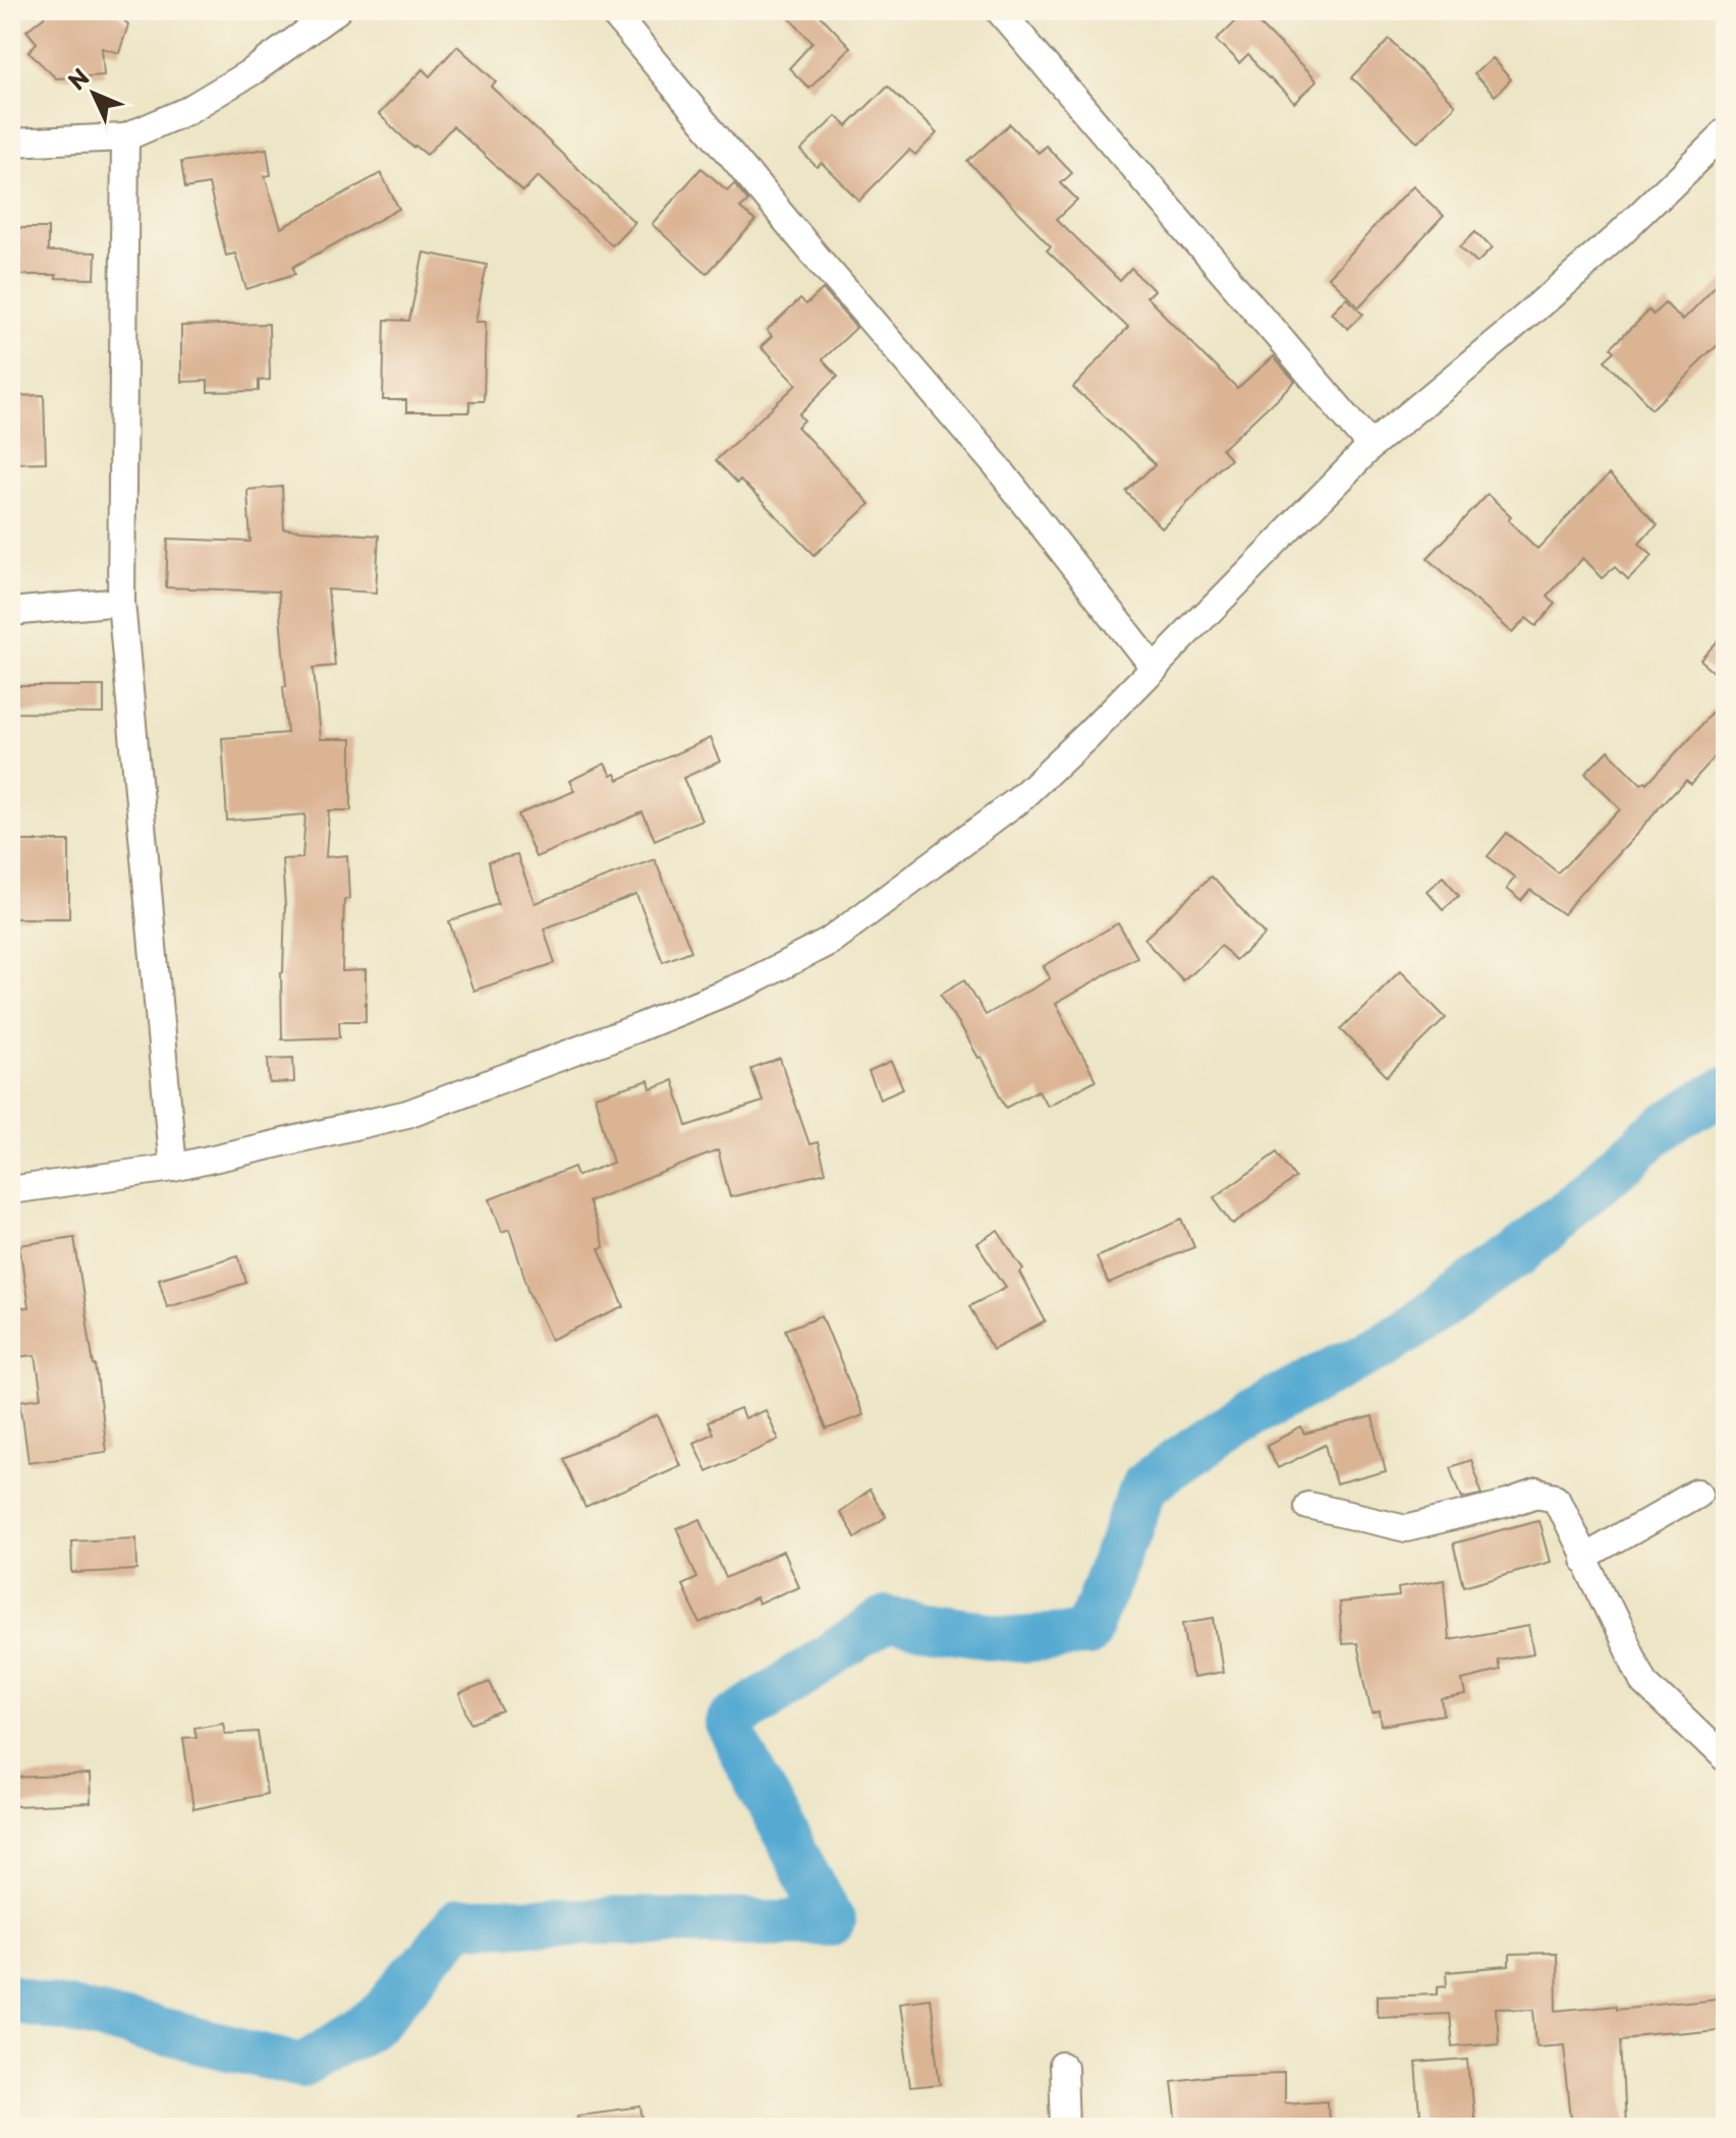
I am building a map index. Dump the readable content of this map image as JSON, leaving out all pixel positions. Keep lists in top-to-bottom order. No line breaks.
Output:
{"north":"top left"}
